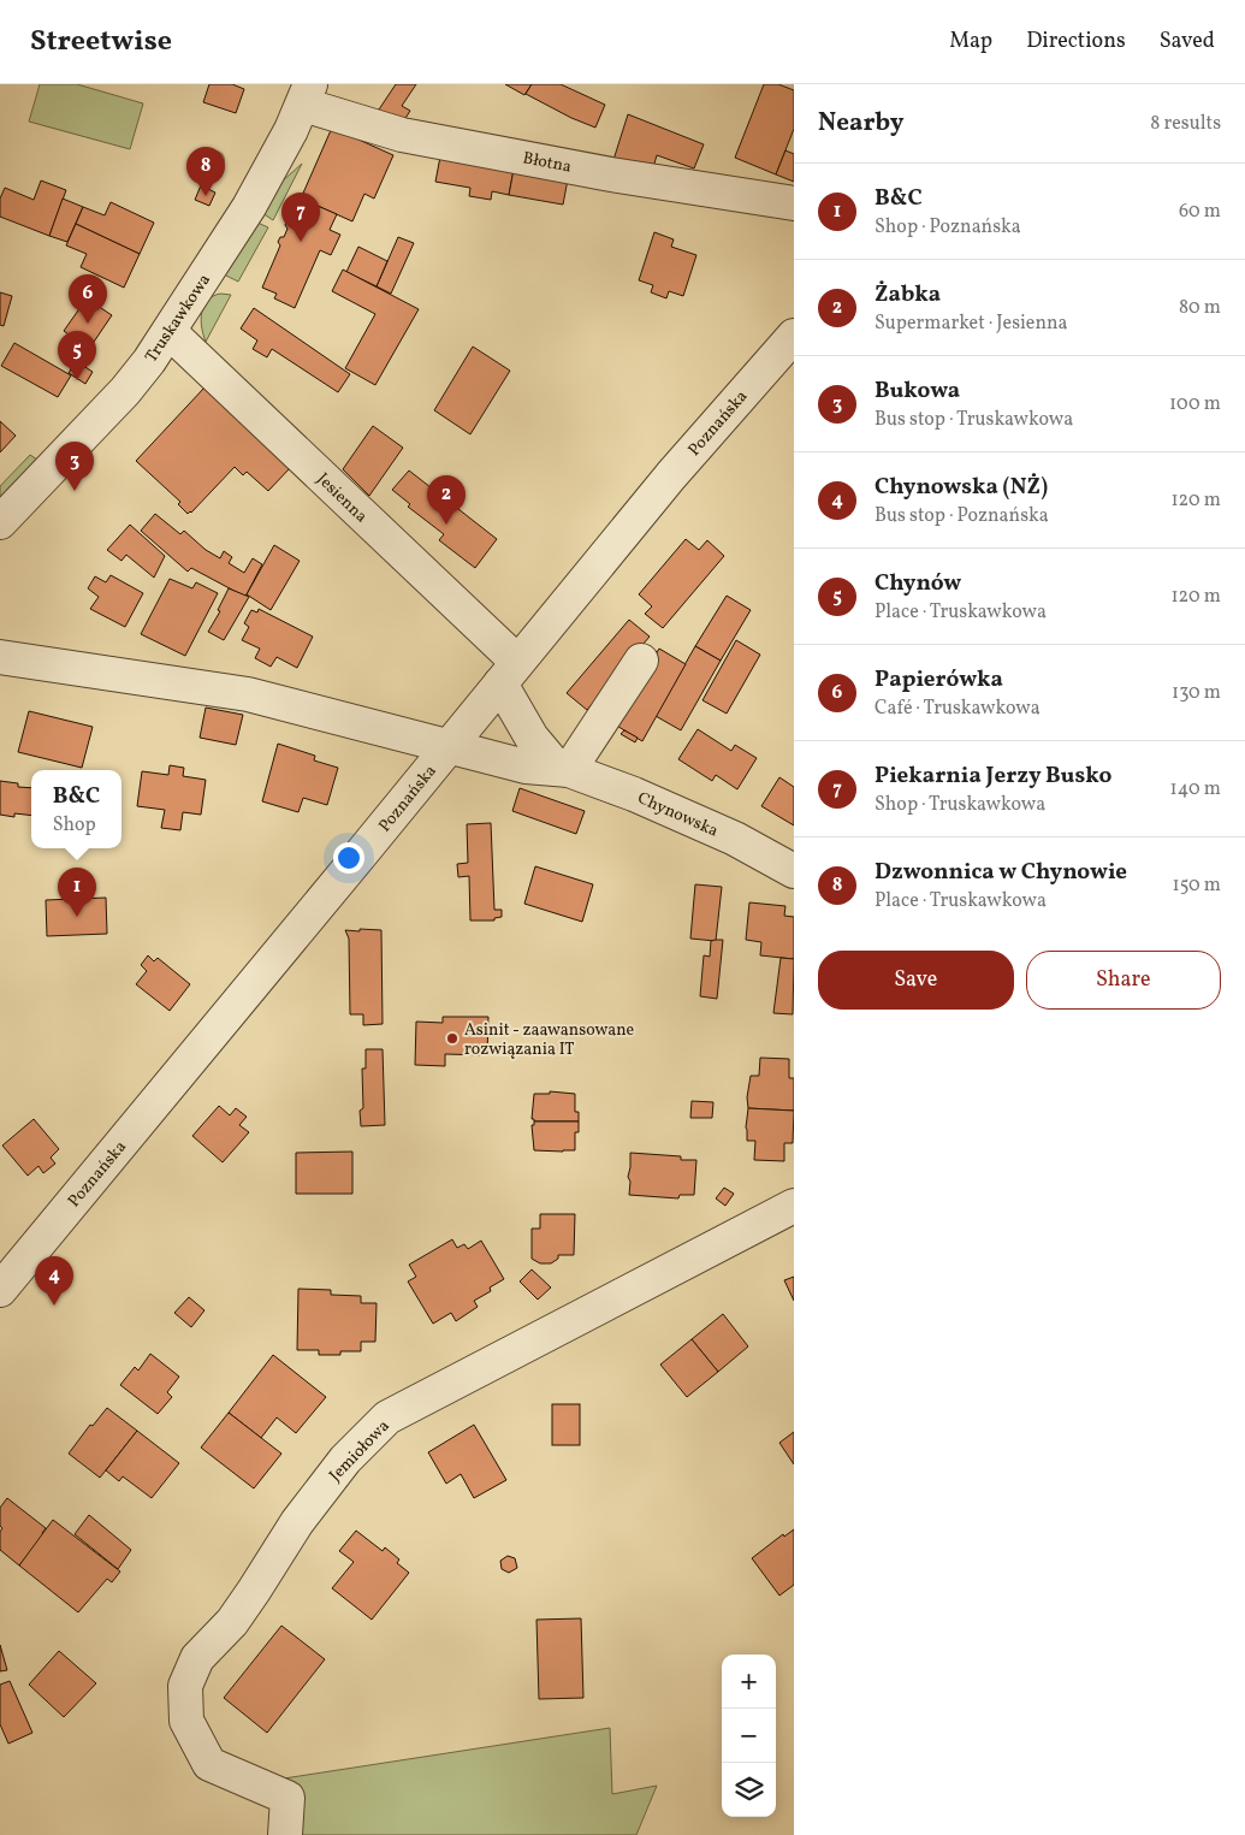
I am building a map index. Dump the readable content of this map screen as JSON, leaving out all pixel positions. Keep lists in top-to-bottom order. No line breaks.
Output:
{"streets":{"street":["Błotna","Truskawkowa","Poznańska","Jesienna","Chynowska","Jemiołowa"]},"crossings":[["Błotna","Truskawkowa"],["Truskawkowa","Jesienna"],["Poznańska","Jesienna"],["Poznańska","Chynowska"],["Jesienna","Chynowska"]],"places":["Asinit - zaawansowane rozwiązania IT"],"page":{"header":"Streetwise","nav":["Map","Directions","Saved"],"heading":["Nearby","8 results"],"pins":["8","7","6","5","3","2","1","4"],"list":[{"mark":"1","name":"B&C","note":"Shop · Poznańska","value":"60 m"},{"mark":"2","name":"Żabka","note":"Supermarket · Jesienna","value":"80 m"},{"mark":"3","name":"Bukowa","note":"Bus stop · Truskawkowa","value":"100 m"},{"mark":"4","name":"Chynowska (NŻ)","note":"Bus stop · Poznańska","value":"120 m"},{"mark":"5","name":"Chynów","note":"Place · Truskawkowa","value":"120 m"},{"mark":"6","name":"Papierówka","note":"Café · Truskawkowa","value":"130 m"},{"mark":"7","name":"Piekarnia Jerzy Busko","note":"Shop · Truskawkowa","value":"140 m"},{"mark":"8","name":"Dzwonnica w Chynowie","note":"Place · Truskawkowa","value":"150 m"}],"popup":["B&C","Shop"],"buttons":["Save","Share"],"map_buttons":["+","−"]}}
